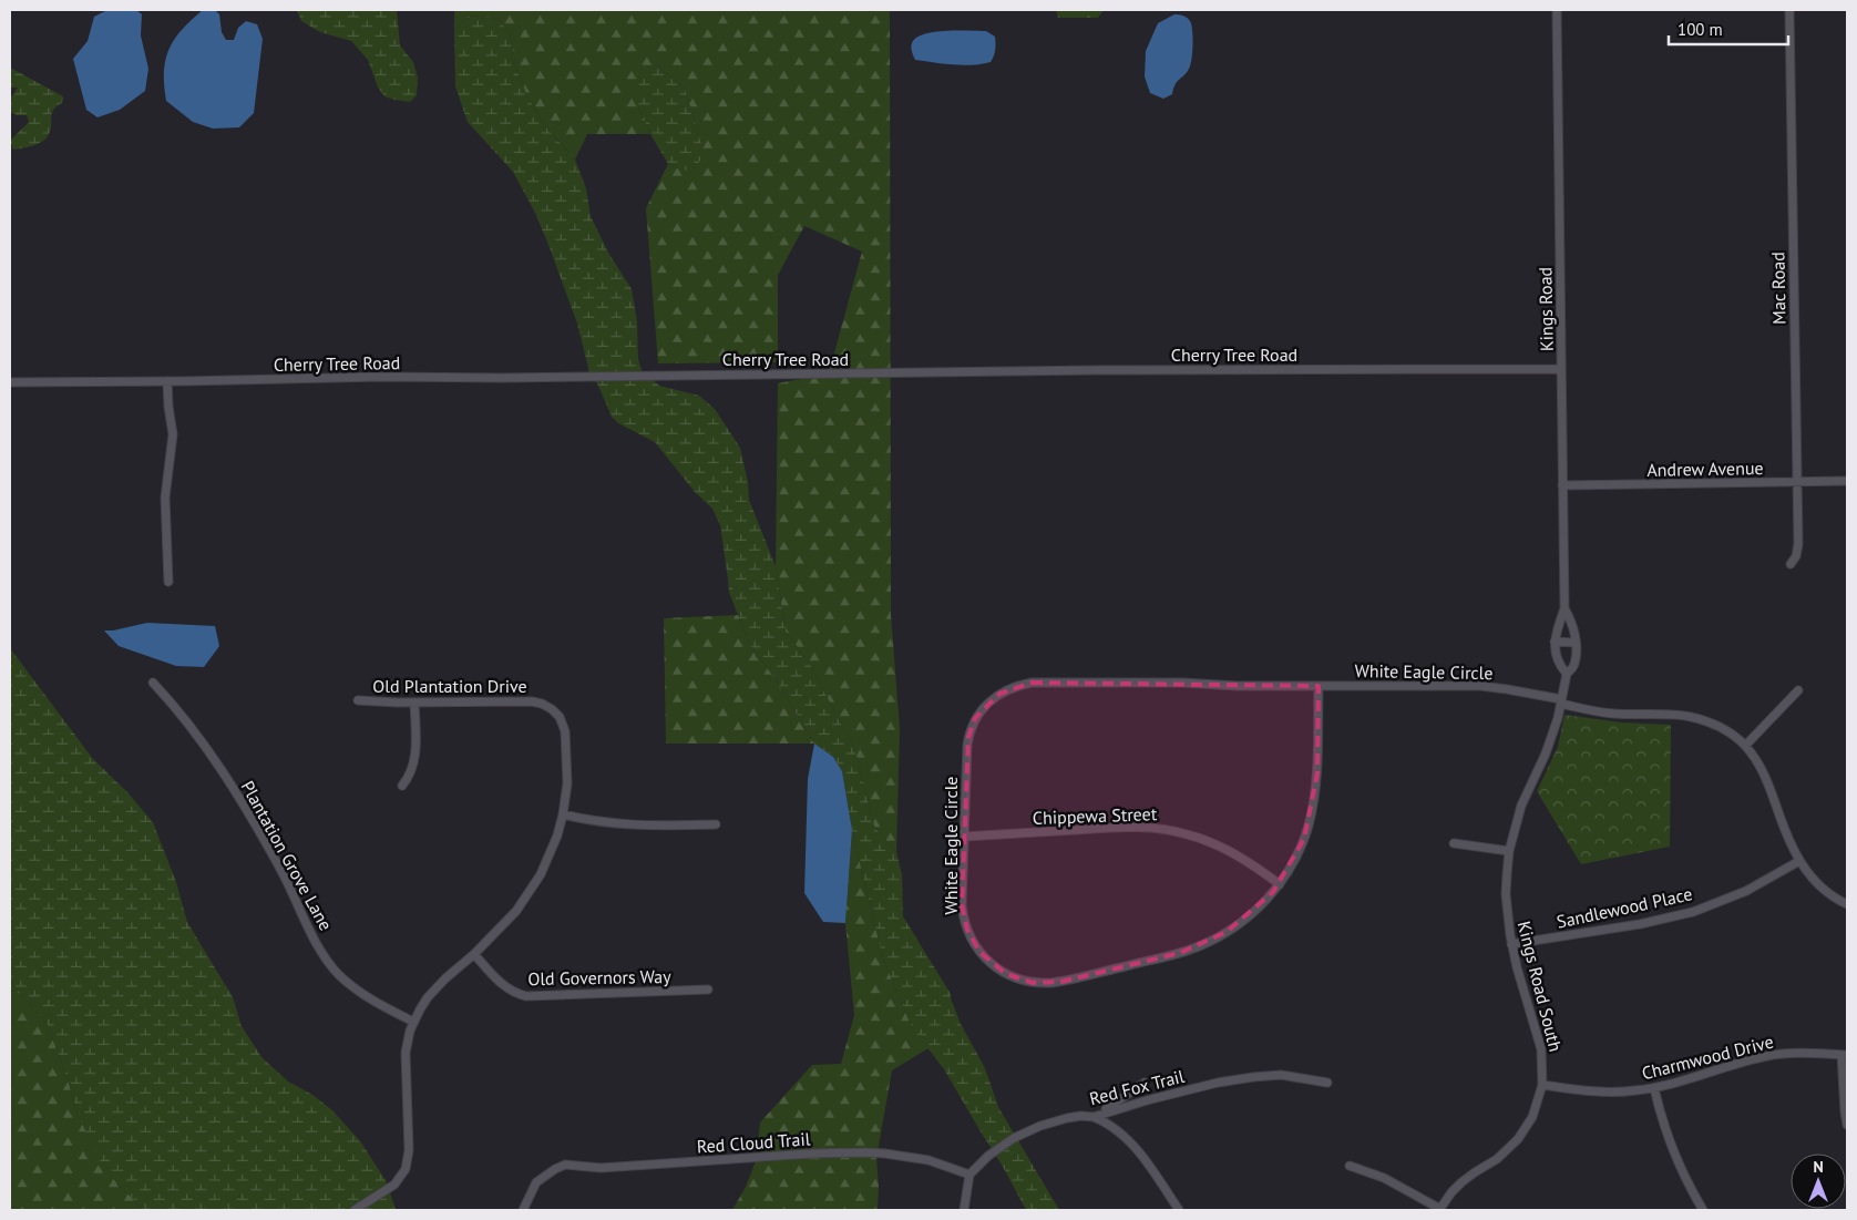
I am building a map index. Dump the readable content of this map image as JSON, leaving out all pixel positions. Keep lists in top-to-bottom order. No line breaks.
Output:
{"streets":{"street":["Mac Road","Kings Road","Cherry Tree Road","Andrew Avenue","White Eagle Circle","Old Plantation Drive","Chippewa Street","Plantation Grove Lane","Sandlewood Place","Old Governors Way","Kings Road South","Charmwood Drive","Red Fox Trail","Red Cloud Trail"]},"crossings":[["Mac Road","Andrew Avenue"],["Kings Road","Cherry Tree Road"],["Kings Road","Andrew Avenue"],["Kings Road","White Eagle Circle"],["Kings Road","Kings Road South"],["White Eagle Circle","Chippewa Street"],["White Eagle Circle","Kings Road South"],["Old Plantation Drive","Plantation Grove Lane"],["Old Plantation Drive","Old Governors Way"],["Sandlewood Place","Kings Road South"],["Kings Road South","Charmwood Drive"],["Red Fox Trail","Red Cloud Trail"]],"scale_bar":"100 m","north":"top"}
